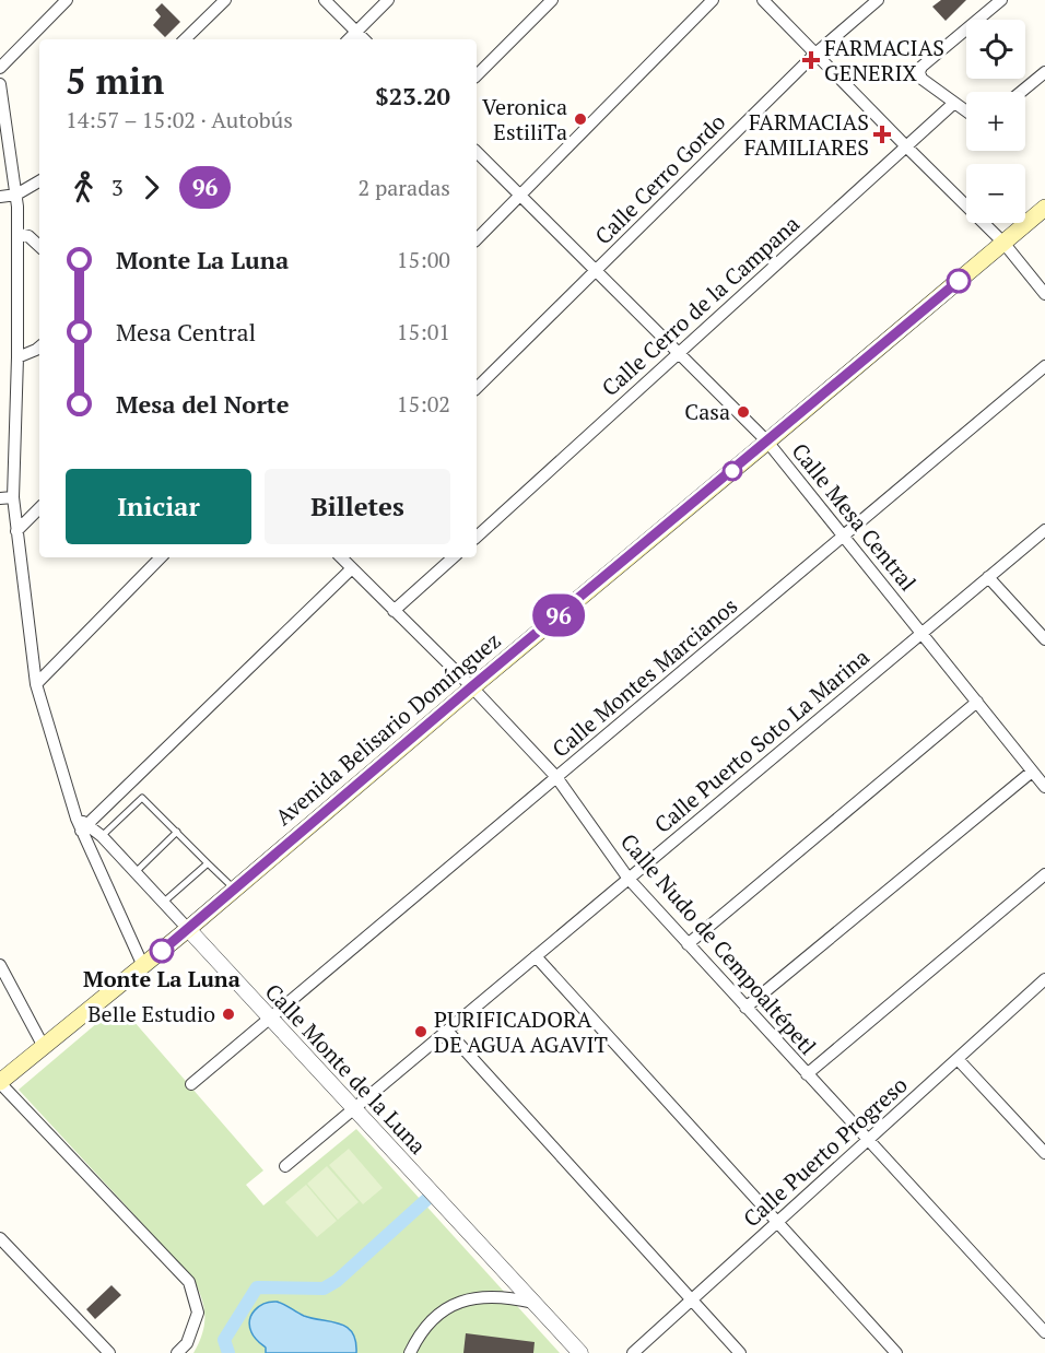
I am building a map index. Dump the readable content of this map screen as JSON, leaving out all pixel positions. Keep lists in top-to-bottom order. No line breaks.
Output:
{"streets":{"main road":["Avenida Belisario Domínguez"],"street":["Calle Cerro Gordo","Calle Cerro de la Campana","Calle Mesa Central","Calle Montes Marcianos","Calle Puerto Soto La Marina","Calle Nudo de Cempoaltépetl","Calle Monte de la Luna","Calle Puerto Progreso"]},"crossings":[["Calle Cerro Gordo","Calle Mesa Central"],["Calle Cerro de la Campana","Calle Mesa Central"],["Calle Mesa Central","Calle Montes Marcianos"],["Calle Mesa Central","Avenida Belisario Domínguez"],["Calle Mesa Central","Calle Puerto Soto La Marina"],["Calle Montes Marcianos","Calle Nudo de Cempoaltépetl"],["Calle Montes Marcianos","Calle Monte de la Luna"],["Avenida Belisario Domínguez","Calle Nudo de Cempoaltépetl"],["Avenida Belisario Domínguez","Calle Monte de la Luna"],["Calle Puerto Soto La Marina","Calle Nudo de Cempoaltépetl"],["Calle Puerto Soto La Marina","Calle Monte de la Luna"],["Calle Nudo de Cempoaltépetl","Calle Puerto Progreso"]],"places":{"health":["FARMACIAS GENERIX","FARMACIAS FAMILIARES"],"other":["Veronica EstiliTa","Casa","Monte La Luna","Belle Estudio","PURIFICADORA DE AGUA AGAVIT"]},"lines":["bus line 96"],"page":{"on_map":"96","map_buttons":["+","−"],"heading":["5 min","14:57 – 15:02 · Autobús","$23.20"],"legs":["3","96","2 paradas"],"list":[{"name":"Monte La Luna","value":"15:00"},{"name":"Mesa Central","value":"15:01"},{"name":"Mesa del Norte","value":"15:02"}],"buttons":["Iniciar","Billetes"]}}
